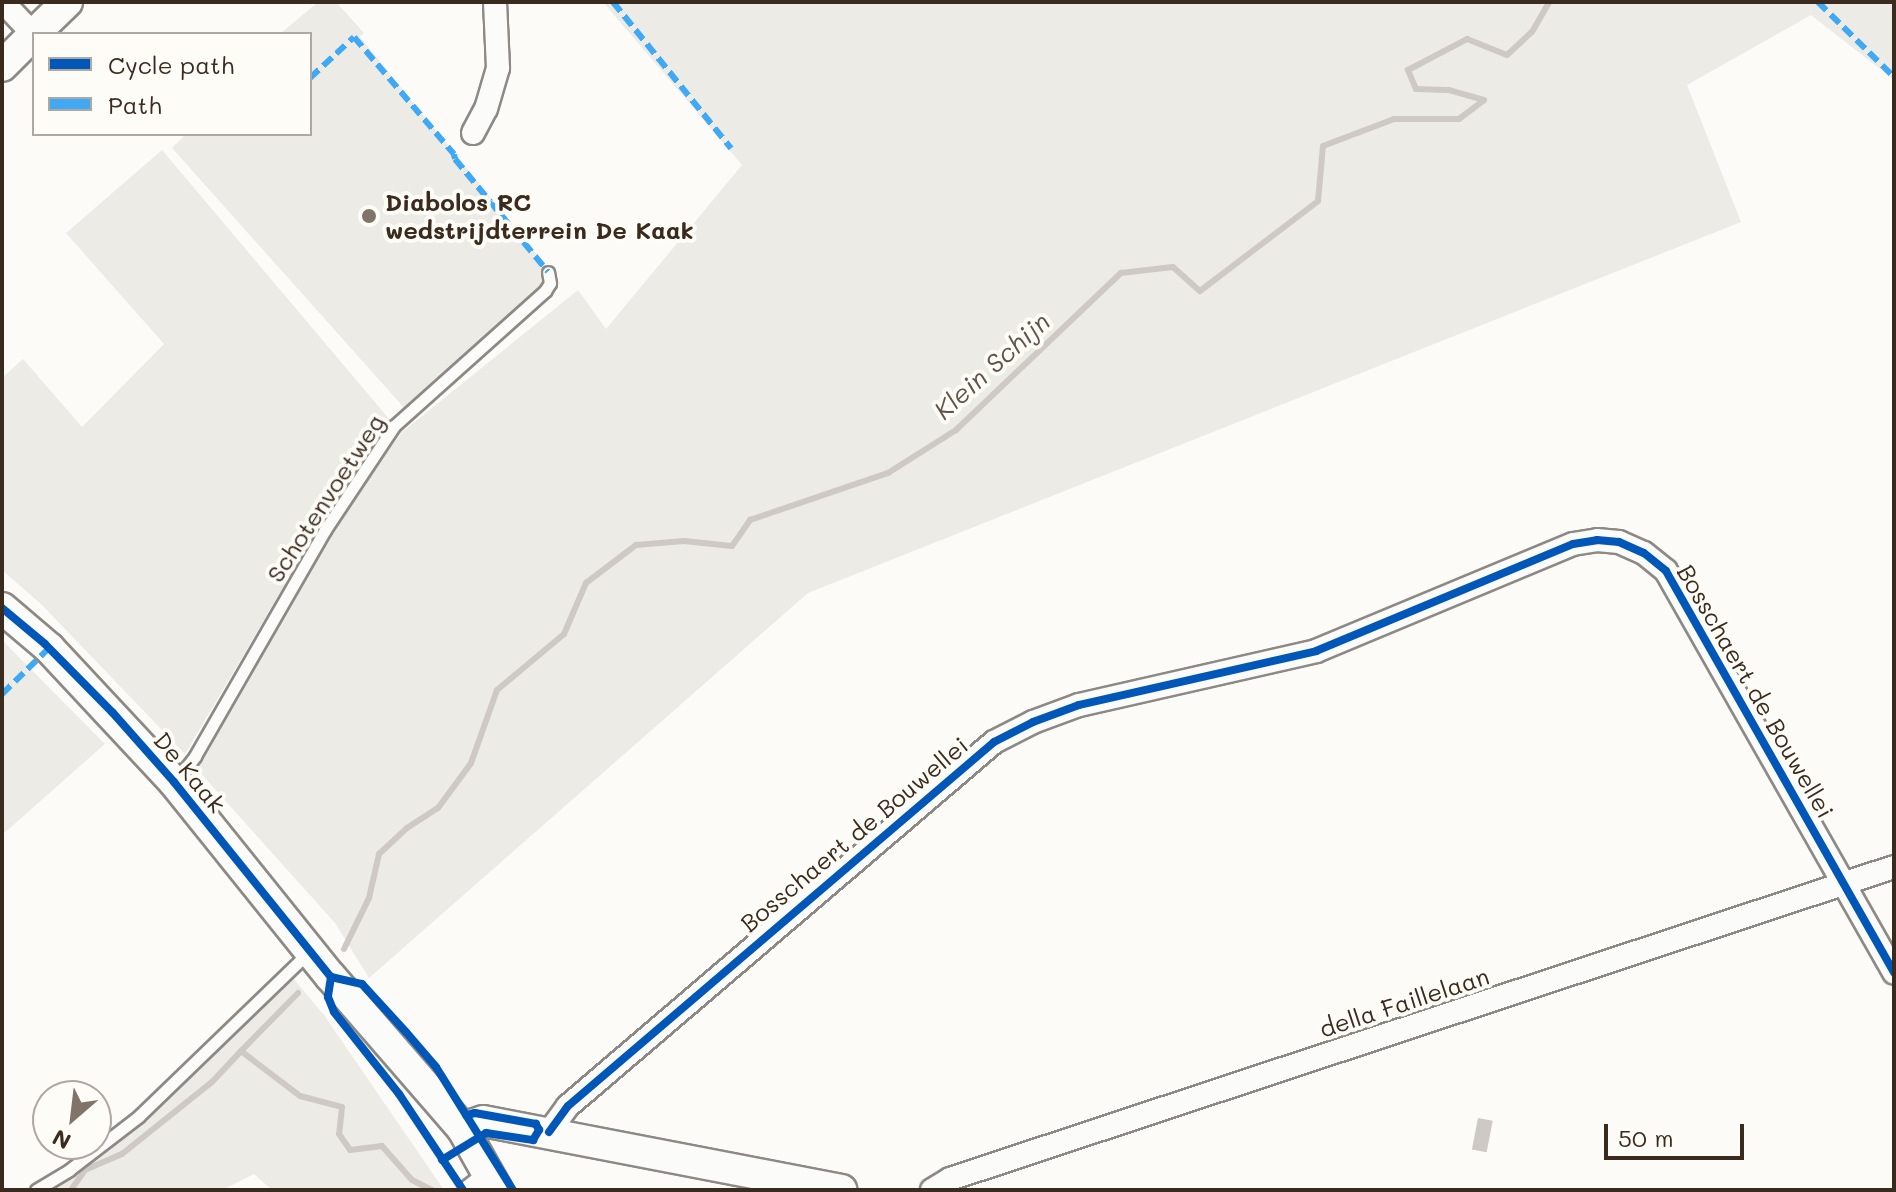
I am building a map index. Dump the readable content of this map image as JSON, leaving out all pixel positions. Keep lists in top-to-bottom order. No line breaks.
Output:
{"streets":{"main road":["De Kaak"],"street":["Bosschaert de Bouwellei","della Faillelaan"],"lane":["Schotenvoetweg"]},"crossings":[["Schotenvoetweg","De Kaak"],["Bosschaert de Bouwellei","della Faillelaan"]],"water":["Klein Schijn"],"places":["Diabolos RC wedstrijdterrein De Kaak"],"legend":["Cycle path","Path"],"scale_bar":"50 m","north":"bottom left"}
